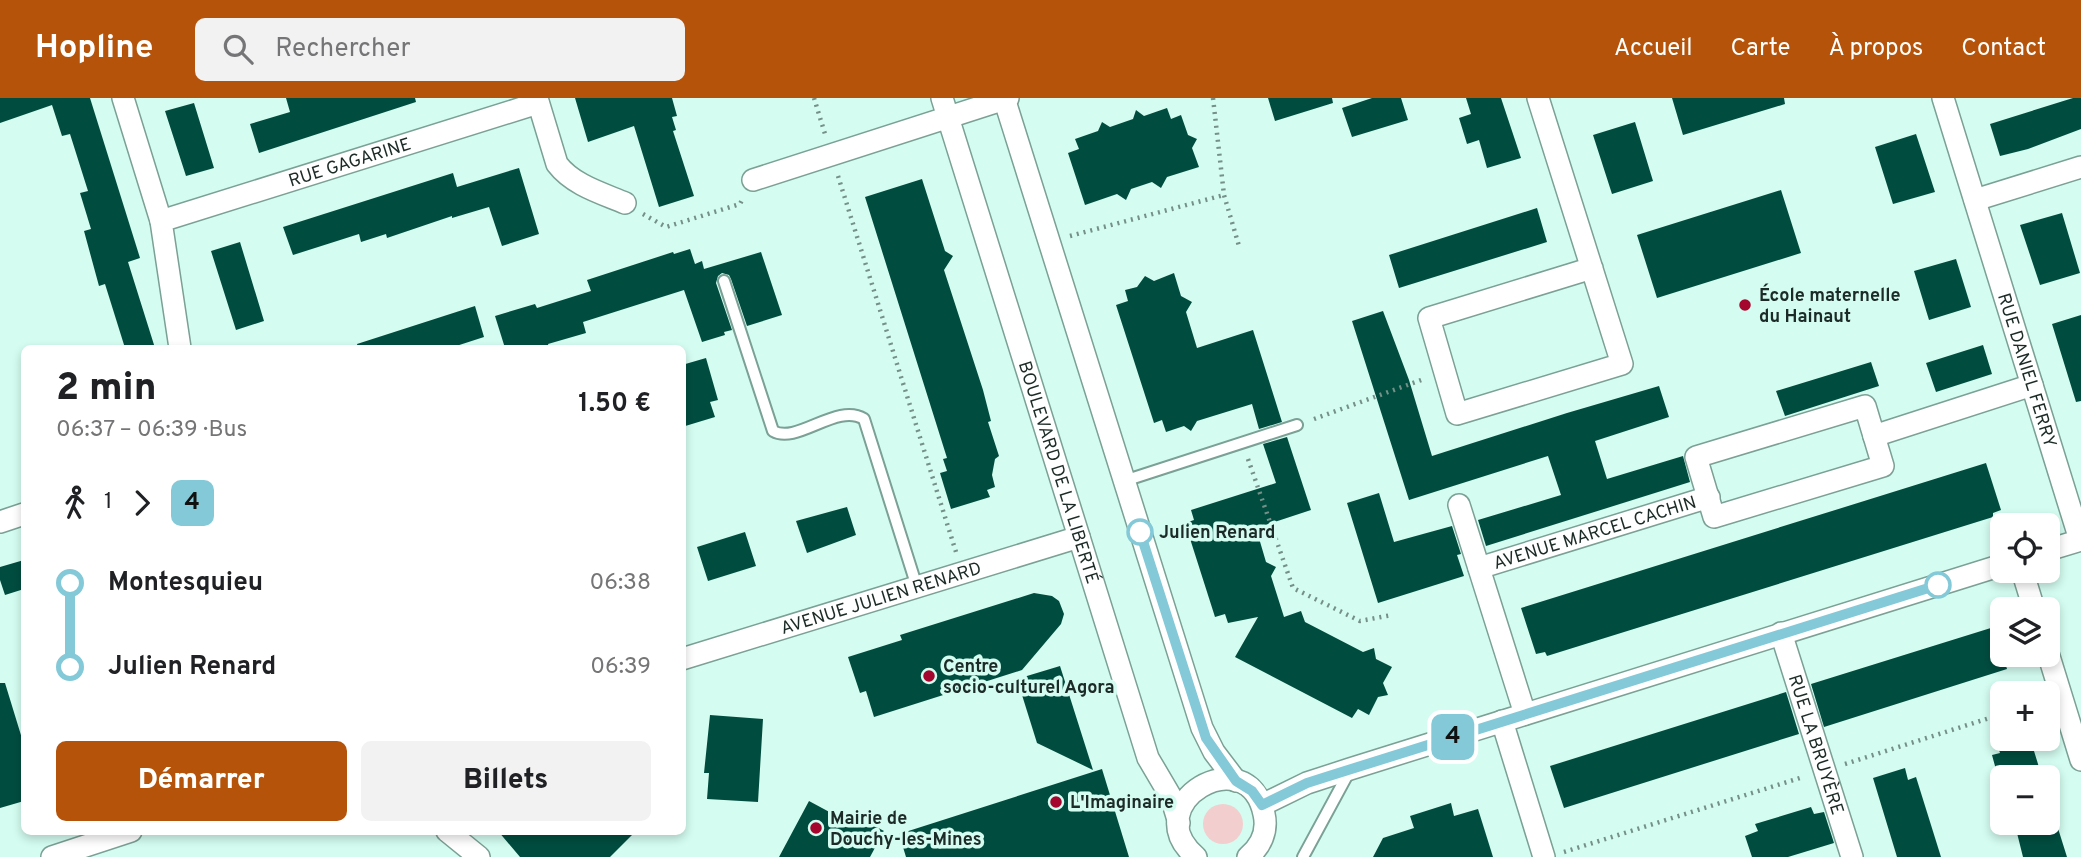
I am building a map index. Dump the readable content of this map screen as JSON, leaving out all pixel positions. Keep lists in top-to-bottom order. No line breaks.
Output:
{"streets":{"street":["RUE GAGARINE","RUE DANIEL FERRY","BOULEVARD DE LA LIBERTÉ","AVENUE MARCEL CACHIN","AVENUE JULIEN RENARD","RUE LA BRUYÈRE"]},"crossings":[["BOULEVARD DE LA LIBERTÉ","AVENUE JULIEN RENARD"]],"places":["École maternelle du Hainaut","Julien Renard","Centre socio-culturel Agora","L'Imaginaire","Mairie de Douchy-les-Mines"],"lines":["bus line 4"],"page":{"header":"Hopline","search":"Rechercher","nav":["Accueil","Carte","À propos","Contact"],"on_map":"4","heading":["2 min","06:37 – 06:39 · Bus","1.50 €"],"legs":["1","4"],"map_buttons":["+","−"],"list":[{"name":"Montesquieu","value":"06:38"},{"name":"Julien Renard","value":"06:39"}],"buttons":["Démarrer","Billets"]}}
